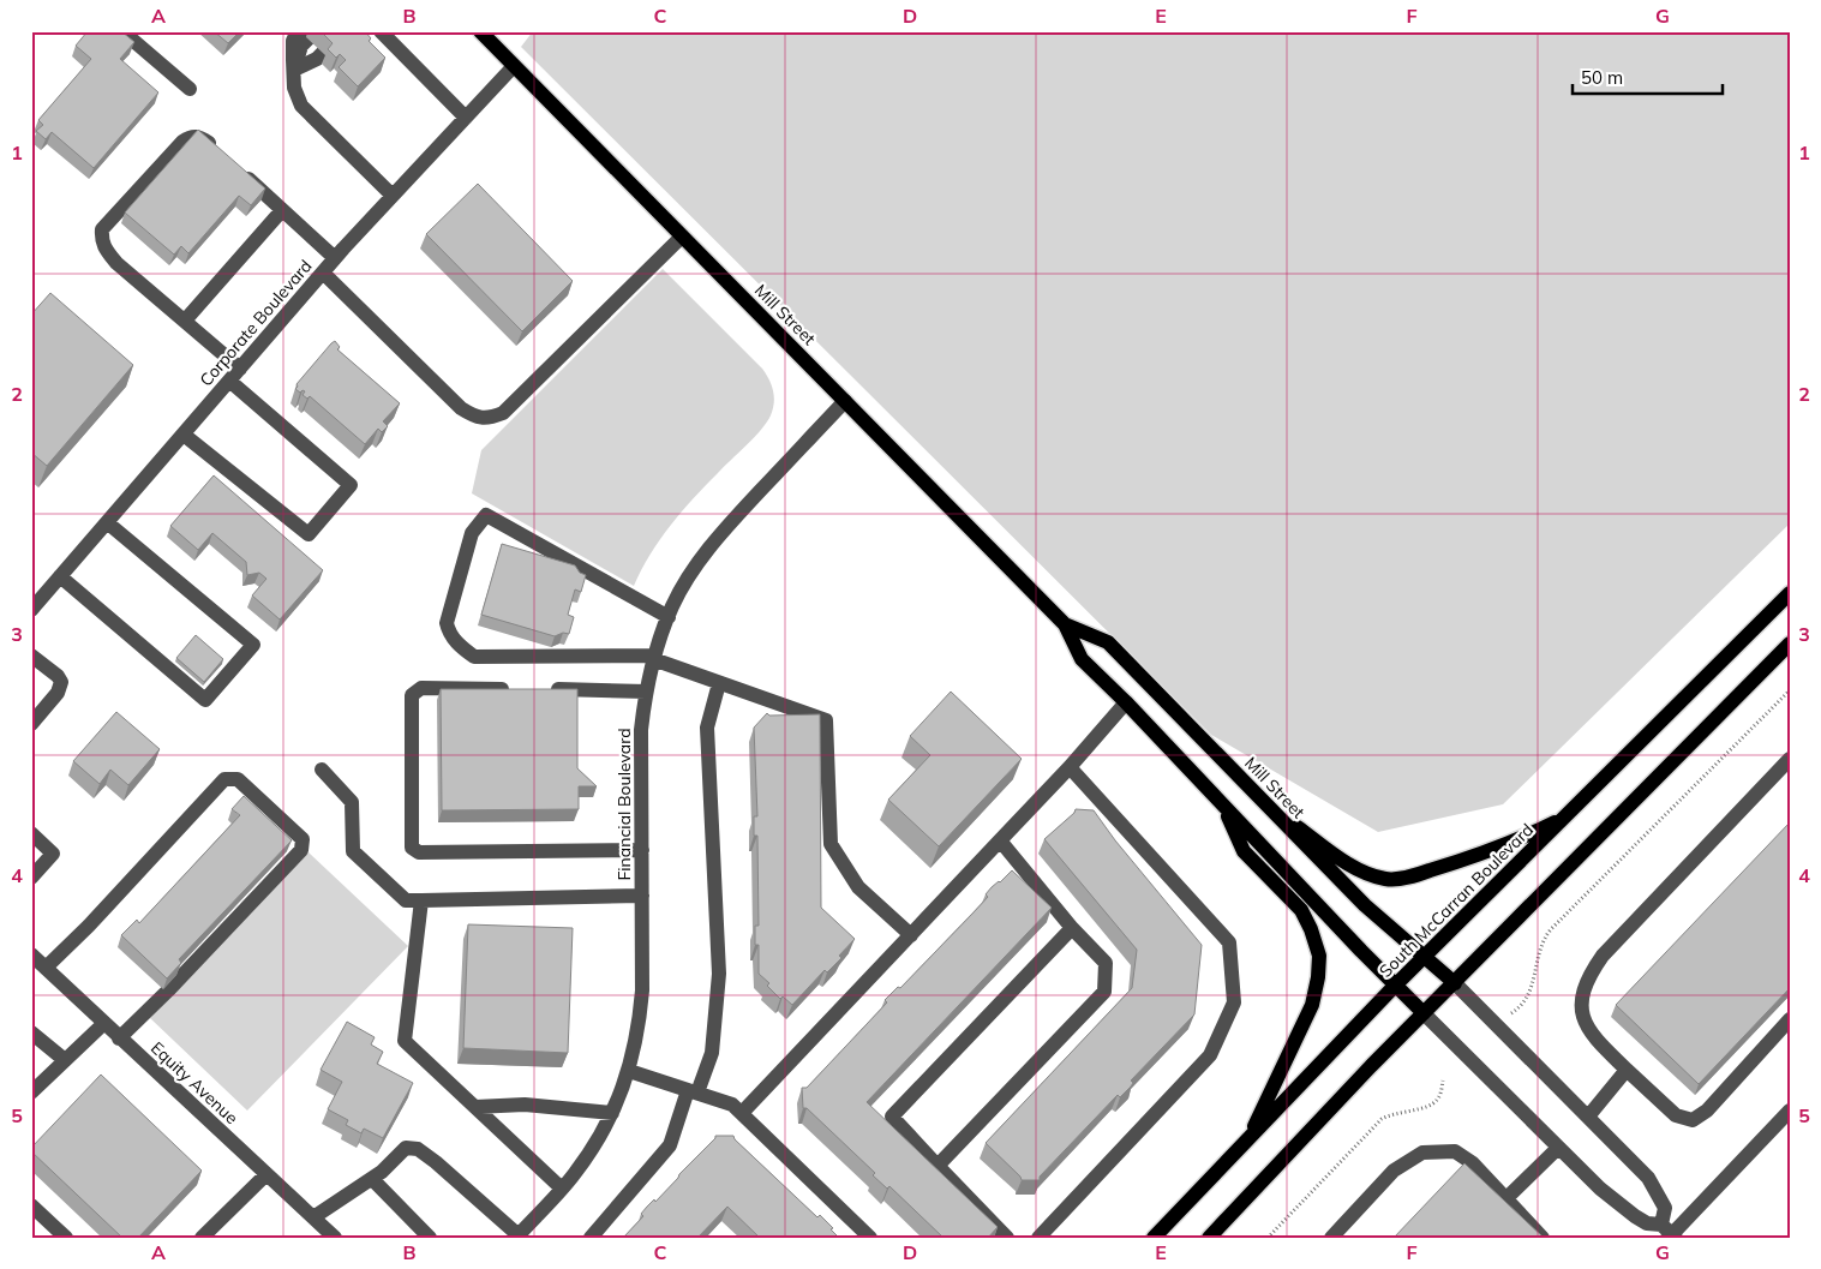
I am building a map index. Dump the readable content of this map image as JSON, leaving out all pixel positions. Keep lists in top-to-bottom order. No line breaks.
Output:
{"streets":{"main road":["Mill Street","South McCarran Boulevard"],"street":["Corporate Boulevard","Financial Boulevard","Equity Avenue"]},"crossings":[["Mill Street","Corporate Boulevard"],["Mill Street","Financial Boulevard"],["Mill Street","South McCarran Boulevard"]],"scale_bar":"50 m","grid":{"columns":["A","B","C","D","E","F","G"],"rows":["1","2","3","4","5"]}}
